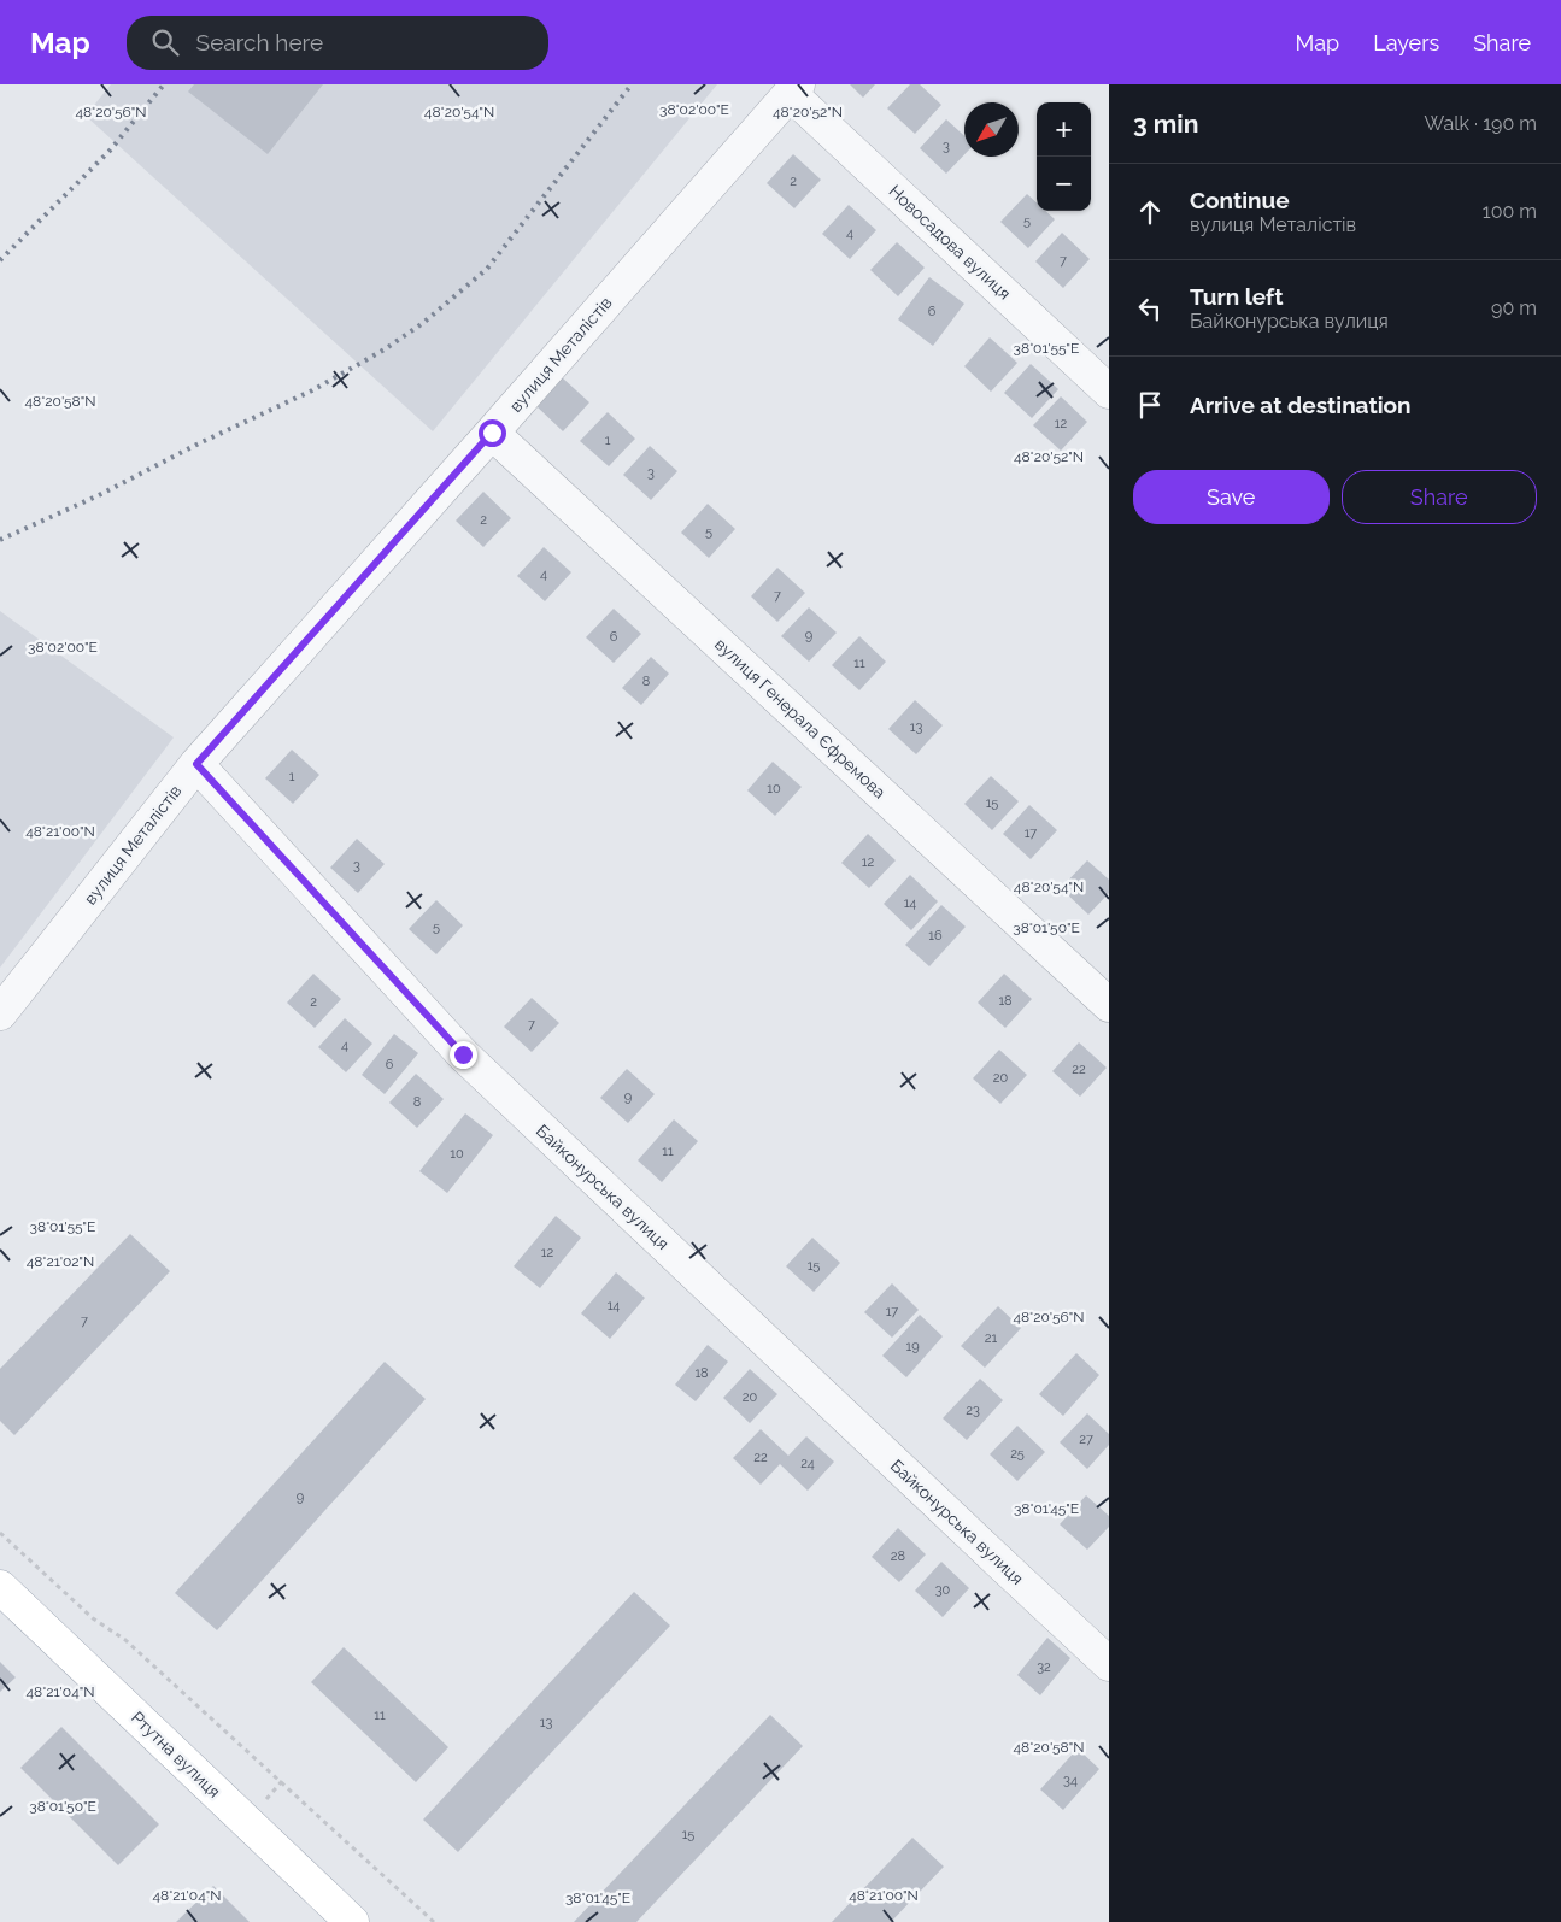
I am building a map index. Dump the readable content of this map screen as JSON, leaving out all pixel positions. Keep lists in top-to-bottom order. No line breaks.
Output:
{"streets":{"main road":["Ртутна вулиця"],"street":["Новосадова вулиця","вулиця Металістів","вулиця Генерала Єфремова","Байконурська вулиця"]},"crossings":[["Новосадова вулиця","вулиця Металістів"],["вулиця Металістів","вулиця Генерала Єфремова"],["вулиця Металістів","Байконурська вулиця"]],"house_numbers":["3","2","5","4","7","6","12","1","3","2","5","4","7","9","6","11","8","13","1","10","15","17","12","3","14","5","16","18","2","7","4","6","22","20","9","8","11","10","12","15","14","17","7","21","19","18","20","23","27","25","22","24","9","28","30","32","11","13","34","15"],"north":"bottom left","page":{"header":"Map","search":"Search here","nav":["Map","Layers","Share"],"heading":["3 min","Walk · 190 m"],"map_buttons":["+","−"],"list":[["Continue","вулиця Металістів","100 m"],["Turn left","Байконурська вулиця","90 m"],"Arrive at destination"],"buttons":["Save","Share"]},"coordinates":["38°02'00\"E","48°20'52\"N","48°20'56\"N","48°20'54\"N","38°01'55\"E","48°20'58\"N","48°21'00\"N","38°01'50\"E","48°21'02\"N","38°01'45\"E","48°21'04\"N"]}
